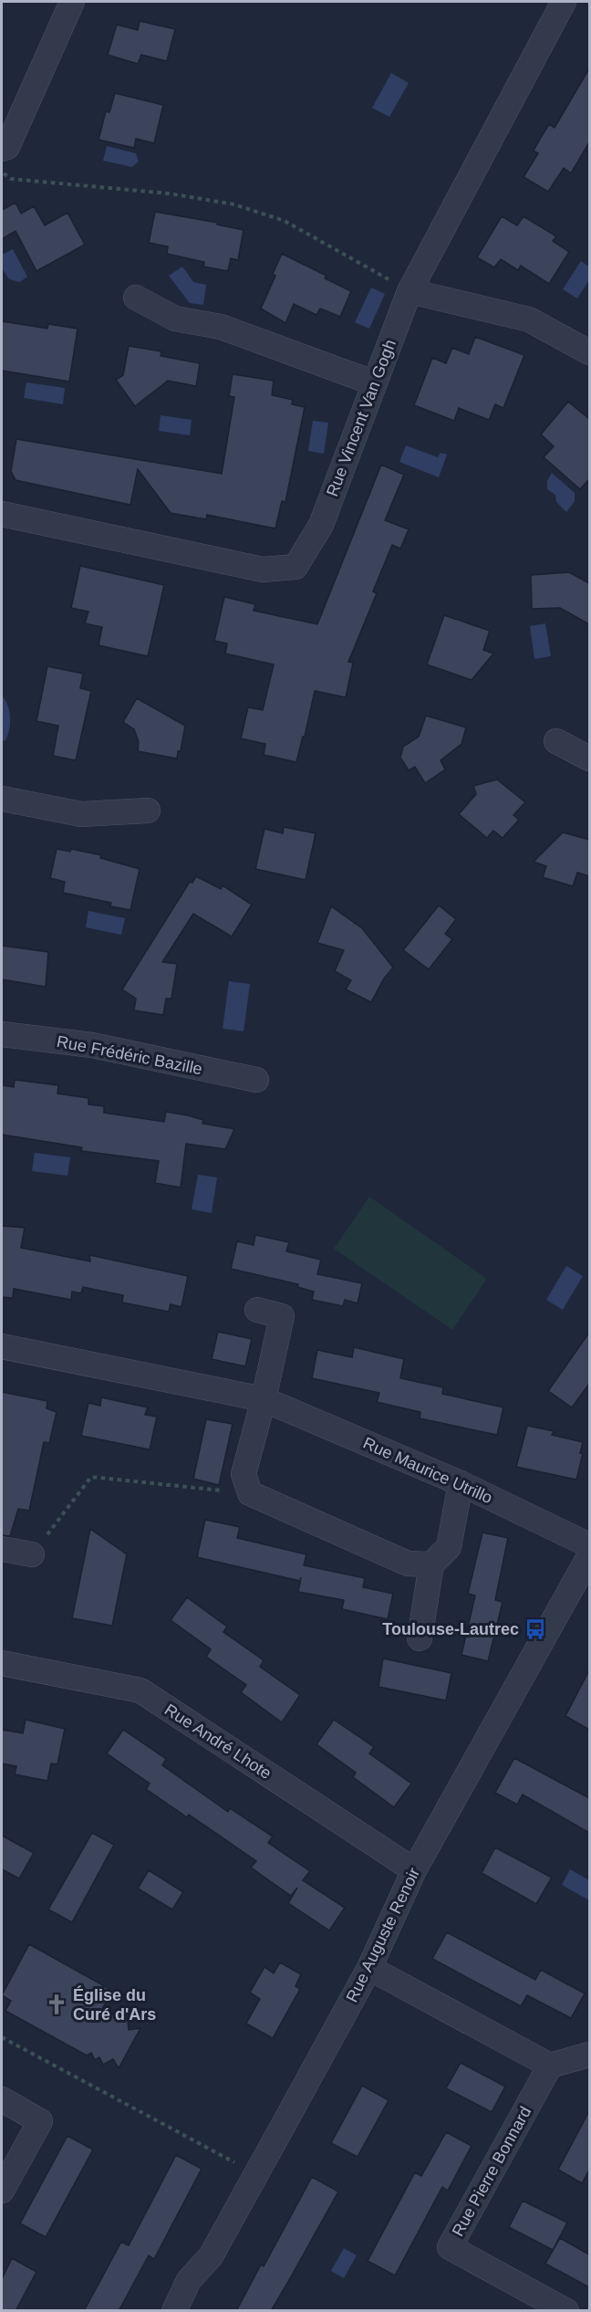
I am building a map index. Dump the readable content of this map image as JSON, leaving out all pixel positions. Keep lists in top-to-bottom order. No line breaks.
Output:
{"streets":{"street":["Rue Vincent Van Gogh","Rue Frédéric Bazille","Rue Maurice Utrillo","Rue André Lhote","Rue Auguste Renoir","Rue Pierre Bonnard"]},"crossings":[["Rue André Lhote","Rue Auguste Renoir"]],"places":{"bus stop":["Toulouse-Lautrec"],"church":["Église du Curé d'Ars"]}}
